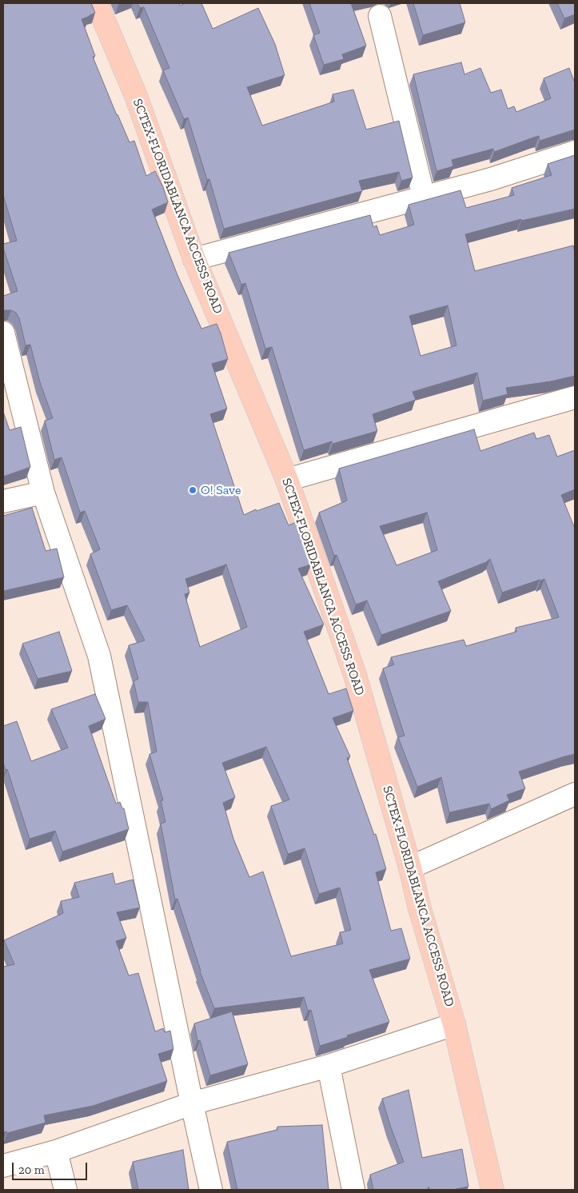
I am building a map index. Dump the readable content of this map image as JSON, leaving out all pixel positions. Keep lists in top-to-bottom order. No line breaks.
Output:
{"streets":{"main road":["SCTEX-FLORIDABLANCA ACCESS ROAD"]},"places":["O! Save"],"scale_bar":"20 m"}
